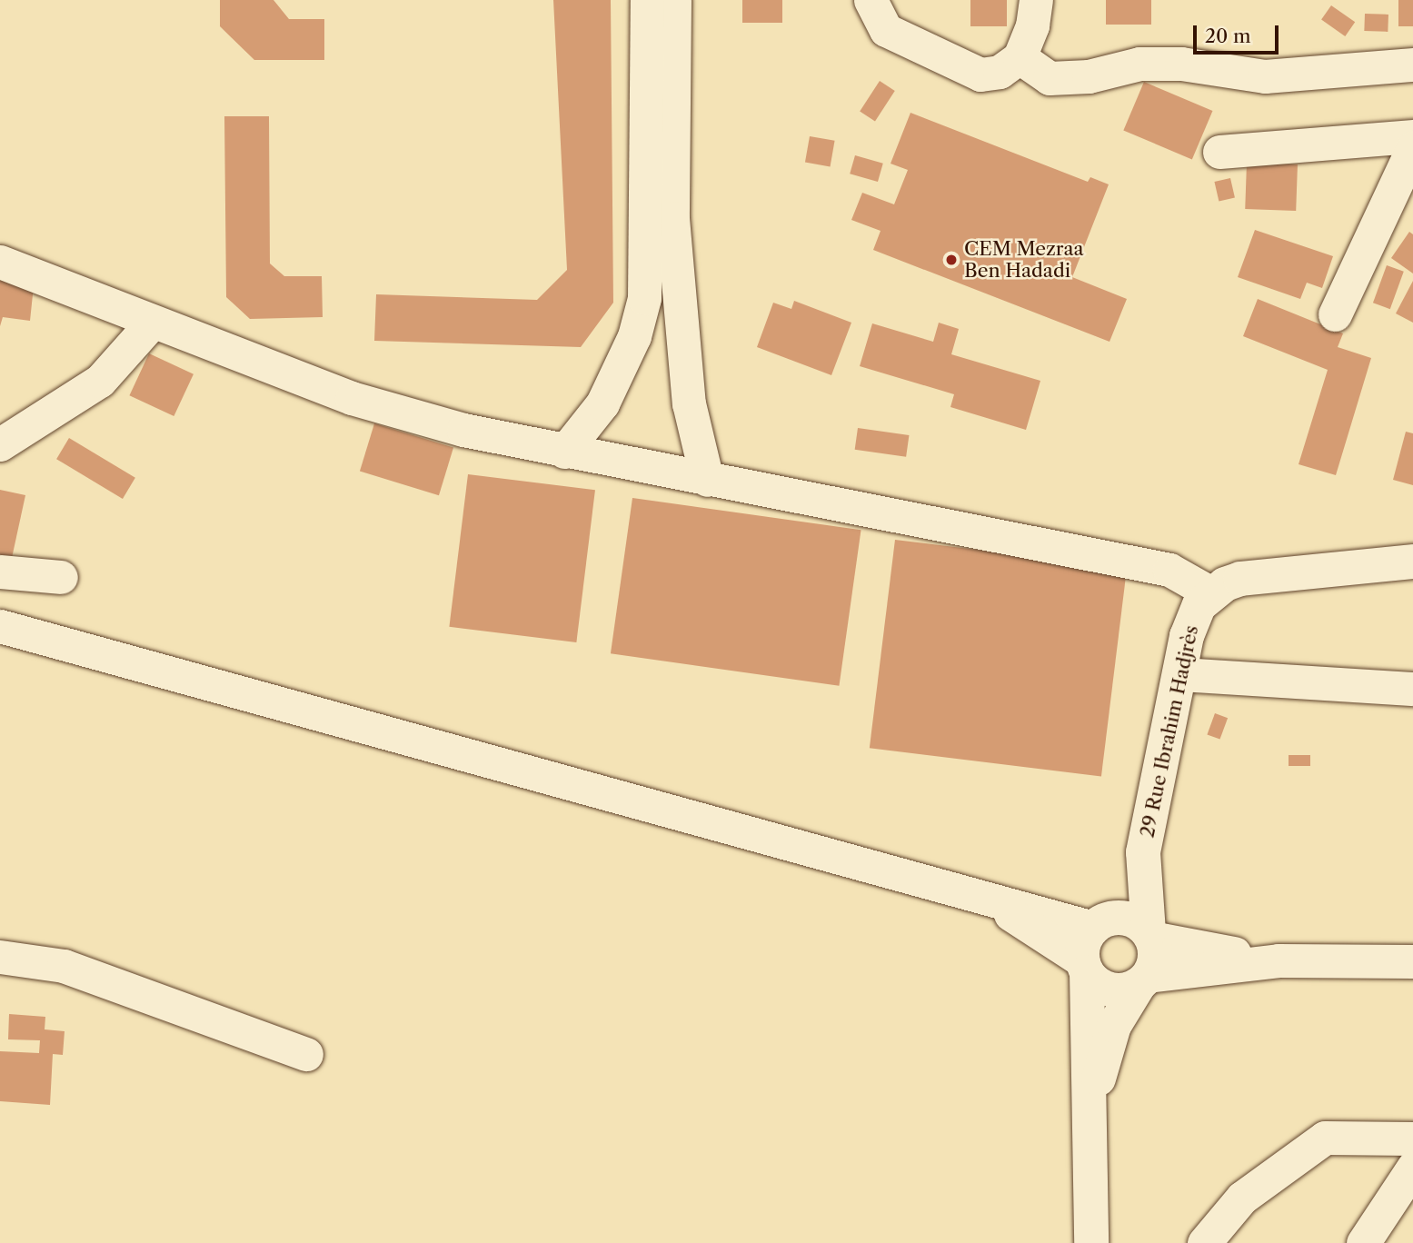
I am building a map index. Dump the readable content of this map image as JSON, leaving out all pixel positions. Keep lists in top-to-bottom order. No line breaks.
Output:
{"streets":{"main road":["29 Rue Ibrahim Hadjrès"]},"places":["CEM Mezraa Ben Hadadi"],"scale_bar":"20 m"}
